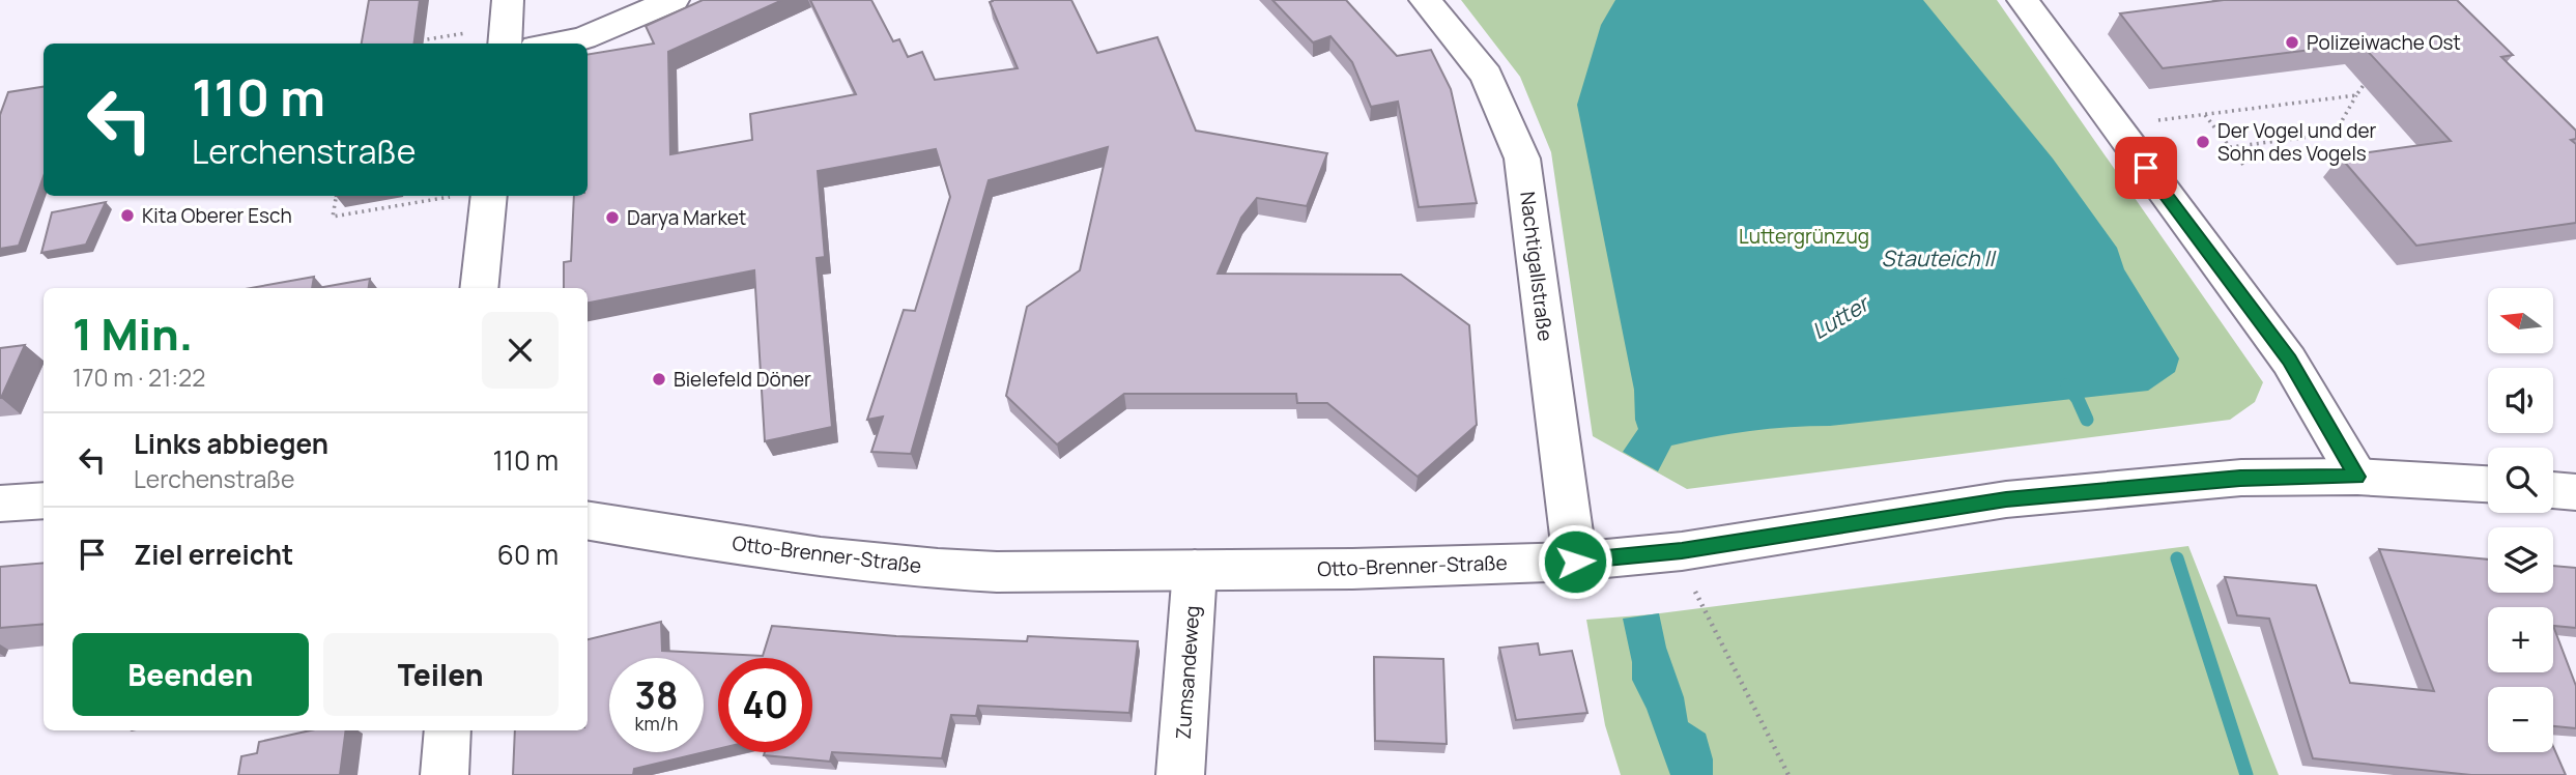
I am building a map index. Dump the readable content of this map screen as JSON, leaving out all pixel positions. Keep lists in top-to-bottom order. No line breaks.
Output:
{"streets":{"street":["Nachtigallstraße","Otto-Brenner-Straße","Zumsandeweg"]},"crossings":[["Nachtigallstraße","Otto-Brenner-Straße"],["Otto-Brenner-Straße","Zumsandeweg"]],"water":["Stauteich II","Lutter"],"parks":["Luttergrünzug"],"places":["Polizeiwache Ost","Der Vogel und der Sohn des Vogels","Kita Oberer Esch","Darya Market","Bielefeld Döner"],"north":"left","page":{"turn":["110 m","Lerchenstraße"],"map_buttons":["+","−"],"heading":["1 Min.","170 m · 21:22"],"list":[{"name":"Links abbiegen","note":"Lerchenstraße","value":"110 m"},{"name":"Ziel erreicht","value":"60 m"}],"buttons":["Beenden","Teilen"],"speed":"38 km/h","limit":"40"}}
